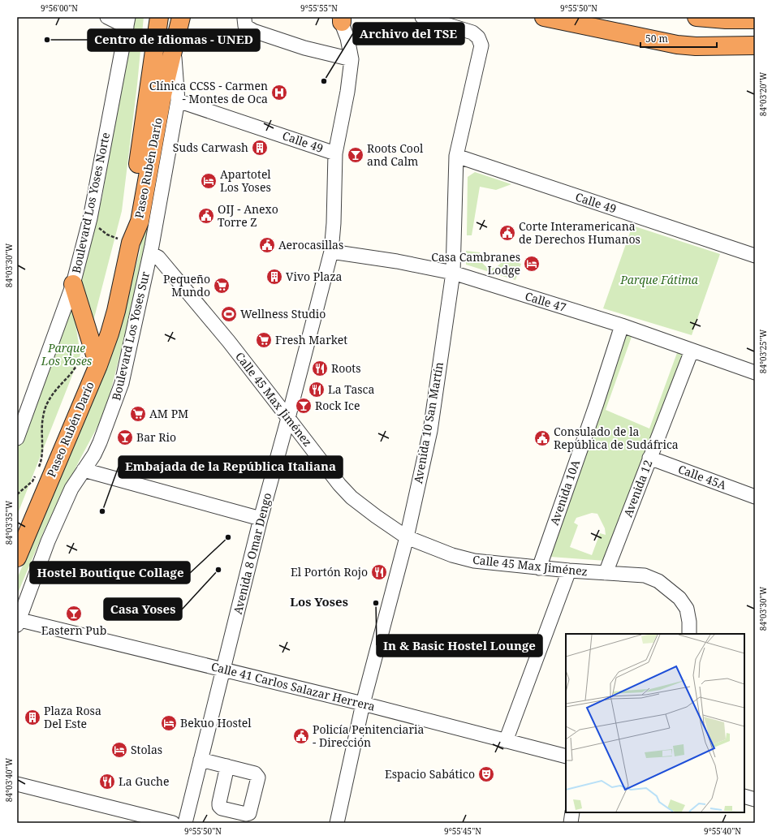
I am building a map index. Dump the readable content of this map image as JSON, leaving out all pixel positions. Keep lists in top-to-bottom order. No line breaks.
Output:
{"streets":{"highway":["Paseo Rubén Darío"],"street":["Calle 49","Boulevard Los Yoses Norte","Calle 47","Boulevard Los Yoses Sur","Calle 45 Max Jiménez","Avenida 10 San Martín","Calle 45A","Avenida 12","Avenida 10A","Avenida 8 Omar Dengo","Calle 41 Carlos Salazar Herrera"]},"crossings":[["Calle 49","Boulevard Los Yoses Sur"],["Calle 49","Avenida 10 San Martín"],["Calle 49","Avenida 8 Omar Dengo"],["Paseo Rubén Darío","Boulevard Los Yoses Sur"],["Calle 47","Avenida 10 San Martín"],["Calle 47","Avenida 12"],["Calle 47","Avenida 10A"],["Calle 47","Avenida 8 Omar Dengo"],["Boulevard Los Yoses Sur","Calle 45 Max Jiménez"],["Boulevard Los Yoses Sur","Calle 41 Carlos Salazar Herrera"],["Calle 45 Max Jiménez","Avenida 10 San Martín"],["Calle 45 Max Jiménez","Avenida 12"],["Calle 45 Max Jiménez","Avenida 10A"],["Calle 45 Max Jiménez","Avenida 8 Omar Dengo"],["Avenida 10 San Martín","Calle 41 Carlos Salazar Herrera"],["Calle 45A","Avenida 12"],["Avenida 8 Omar Dengo","Calle 41 Carlos Salazar Herrera"]],"districts":["Los Yoses"],"parks":["Parque Fátima","Parque Los Yoses"],"places":{"other":["Centro de Idiomas - UNED","Archivo del TSE","Embajada de la República Italiana","Hostel Boutique Collage","Casa Yoses","In & Basic Hostel Lounge"],"hospital":["Clínica CCSS - Carmen - Montes de Oca"],"building":["Suds Carwash","Vivo Plaza","Plaza Rosa Del Este"],"bar":["Roots Cool and Calm","Rock Ice","Bar Rio","Eastern Pub"],"hotel":["Apartotel Los Yoses","Casa Cambranes Lodge","Bekuo Hostel","Stolas"],"public building":["OIJ - Anexo Torre Z","Corte Interamericana de Derechos Humanos","Aerocasillas","Consulado de la República de Sudáfrica","Policía Penitenciaria - Dirección"],"supermarket":["Pequeño Mundo","Fresh Market","AM PM"],"sports":["Wellness Studio"],"restaurant":["Roots","La Tasca","El Portón Rojo","La Guche"],"theatre":["Espacio Sabático"]},"scale_bar":"50 m","coordinates":["9°56'00\"N","9°55'55\"N","9°55'50\"N","84°03'20\"W","84°03'30\"W","84°03'25\"W","84°03'35\"W","84°03'40\"W","9°55'45\"N","9°55'40\"N"]}
